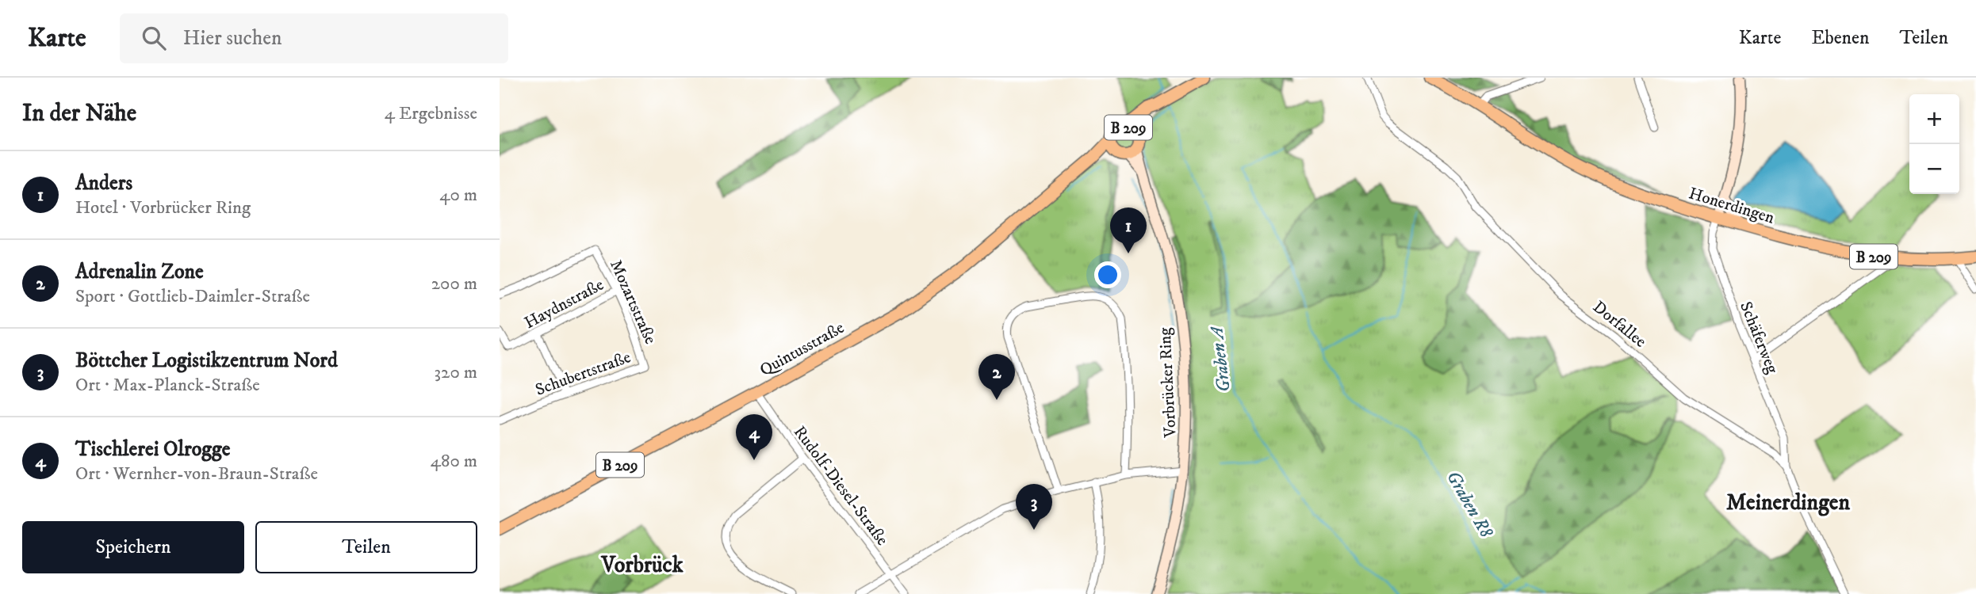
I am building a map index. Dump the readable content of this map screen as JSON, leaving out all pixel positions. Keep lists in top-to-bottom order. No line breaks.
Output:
{"streets":{"main road":["B 209","Honerdingen","Quintusstraße","Vorbrücker Ring"],"street":["Mozartstraße","Haydnstraße","Dorfallee","Schäferweg","Schubertstraße","Rudolf-Diesel-Straße"]},"crossings":[["B 209","Honerdingen"],["B 209","Quintusstraße"],["B 209","Vorbrücker Ring"],["Honerdingen","Schäferweg"],["Mozartstraße","Haydnstraße"],["Mozartstraße","Schubertstraße"],["Dorfallee","Schäferweg"],["Quintusstraße","Vorbrücker Ring"],["Quintusstraße","Rudolf-Diesel-Straße"]],"districts":["Meinerdingen","Vorbrück"],"water":["Graben A","Graben R8"],"page":{"header":"Karte","search":"Hier suchen","nav":["Karte","Ebenen","Teilen"],"heading":["In der Nähe","4 Ergebnisse"],"map_buttons":["+","−"],"list":[{"mark":"1","name":"Anders","note":"Hotel · Vorbrücker Ring","value":"40 m"},{"mark":"2","name":"Adrenalin Zone","note":"Sport · Gottlieb-Daimler-Straße","value":"200 m"},{"mark":"3","name":"Böttcher Logistikzentrum Nord","note":"Ort · Max-Planck-Straße","value":"320 m"},{"mark":"4","name":"Tischlerei Olrogge","note":"Ort · Wernher-von-Braun-Straße","value":"480 m"}],"pins":["1","2","4","3"],"buttons":["Speichern","Teilen"]}}
